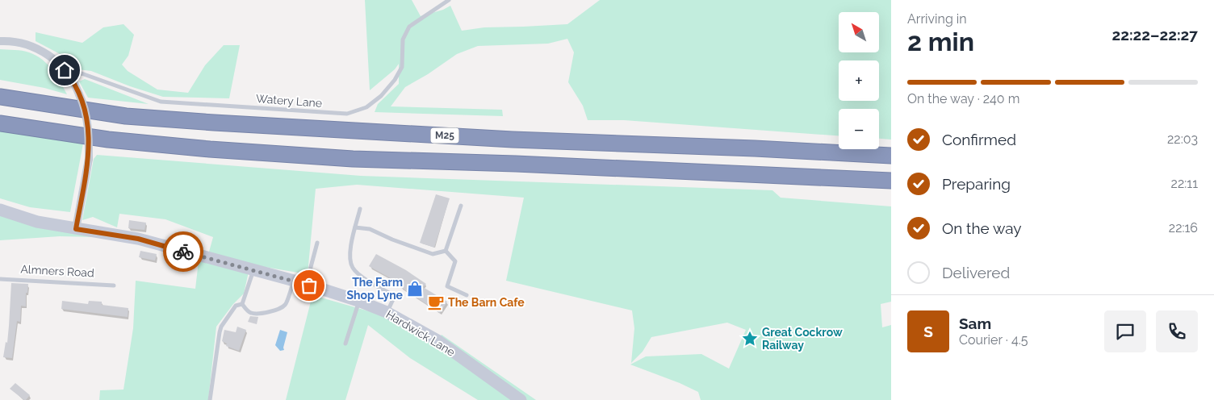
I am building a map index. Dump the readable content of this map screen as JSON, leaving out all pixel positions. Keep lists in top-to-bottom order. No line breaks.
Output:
{"streets":{"highway":["M25"],"street":["Hardwick Lane"],"lane":["Watery Lane","Almners Road"]},"places":{"shop":["The Farm Shop Lyne"],"cafe":["The Barn Cafe"],"place":["Great Cockrow Railway"]},"north":"top left","page":{"heading":["2 min","Arriving in","22:22–22:27"],"panel":["Sam","Courier · 4.5"],"map_buttons":["+","−"],"bar":"On the way · 240 m","list":[["Confirmed","22:03"],["Preparing","22:11"],["On the way","22:16"],"Delivered"],"round":"S"}}
